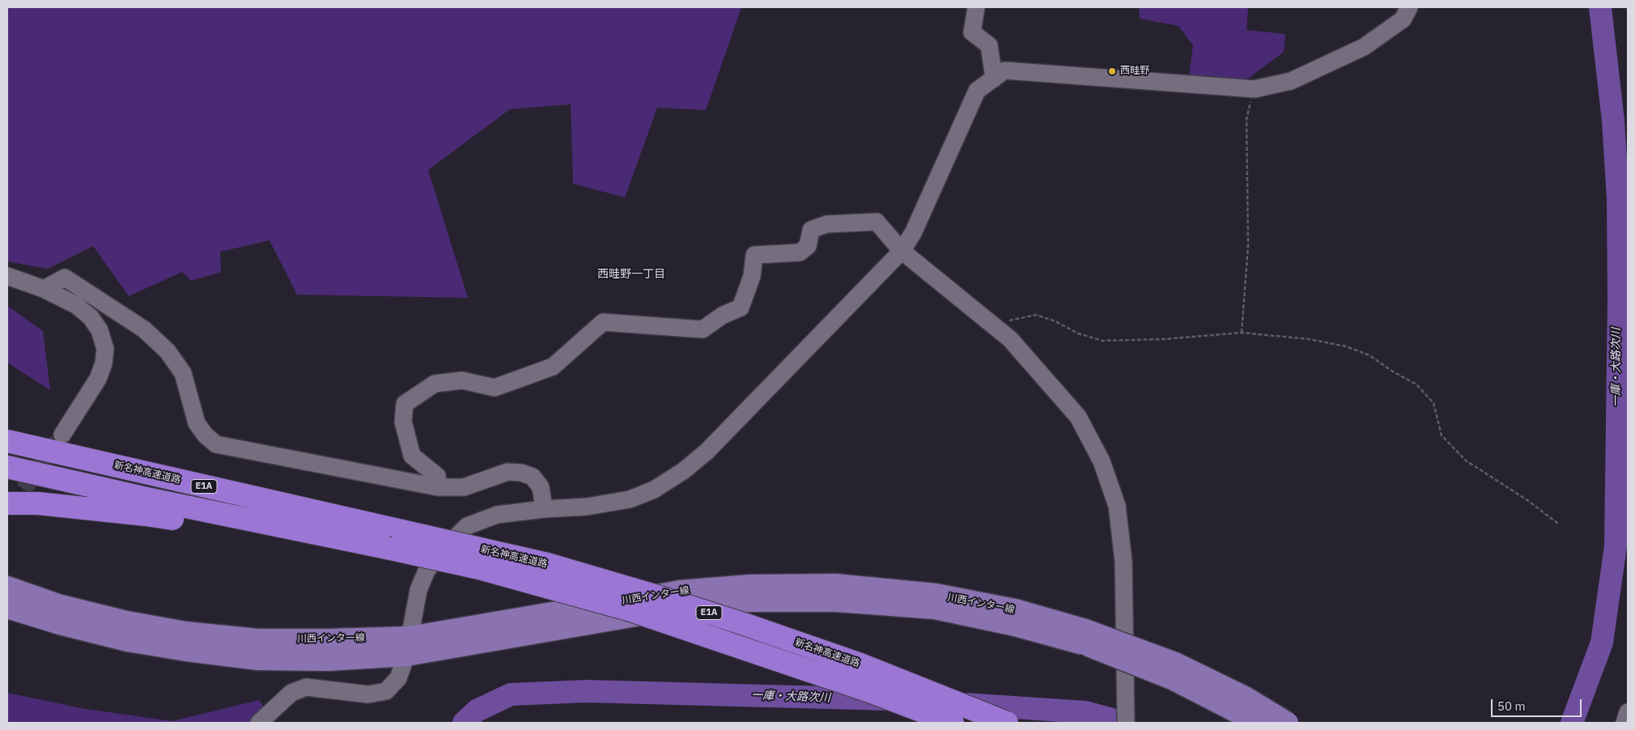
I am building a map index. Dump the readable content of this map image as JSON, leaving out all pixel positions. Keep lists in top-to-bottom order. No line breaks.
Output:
{"streets":{"highway":["新名神高速道路","E1A"],"main road":["川西インター線"]},"crossings":[["新名神高速道路","E1A"]],"districts":["西畦野一丁目"],"water":["一庫・大路次川"],"places":["西畦野"],"scale_bar":"50 m"}
